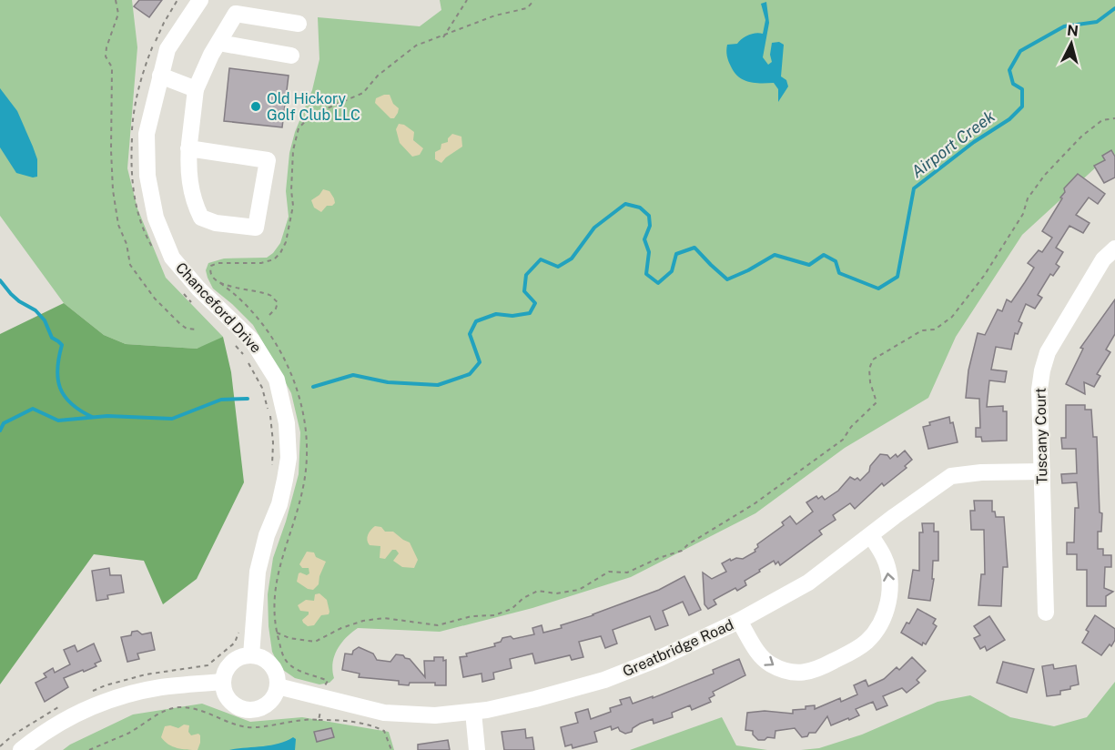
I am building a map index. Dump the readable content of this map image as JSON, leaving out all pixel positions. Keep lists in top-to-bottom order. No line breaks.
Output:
{"streets":{"street":["Chanceford Drive","Tuscany Court","Greatbridge Road"]},"crossings":[["Chanceford Drive","Greatbridge Road"],["Tuscany Court","Greatbridge Road"]],"water":["Airport Creek"],"places":["Old Hickory Golf Club LLC"],"north":"top"}
